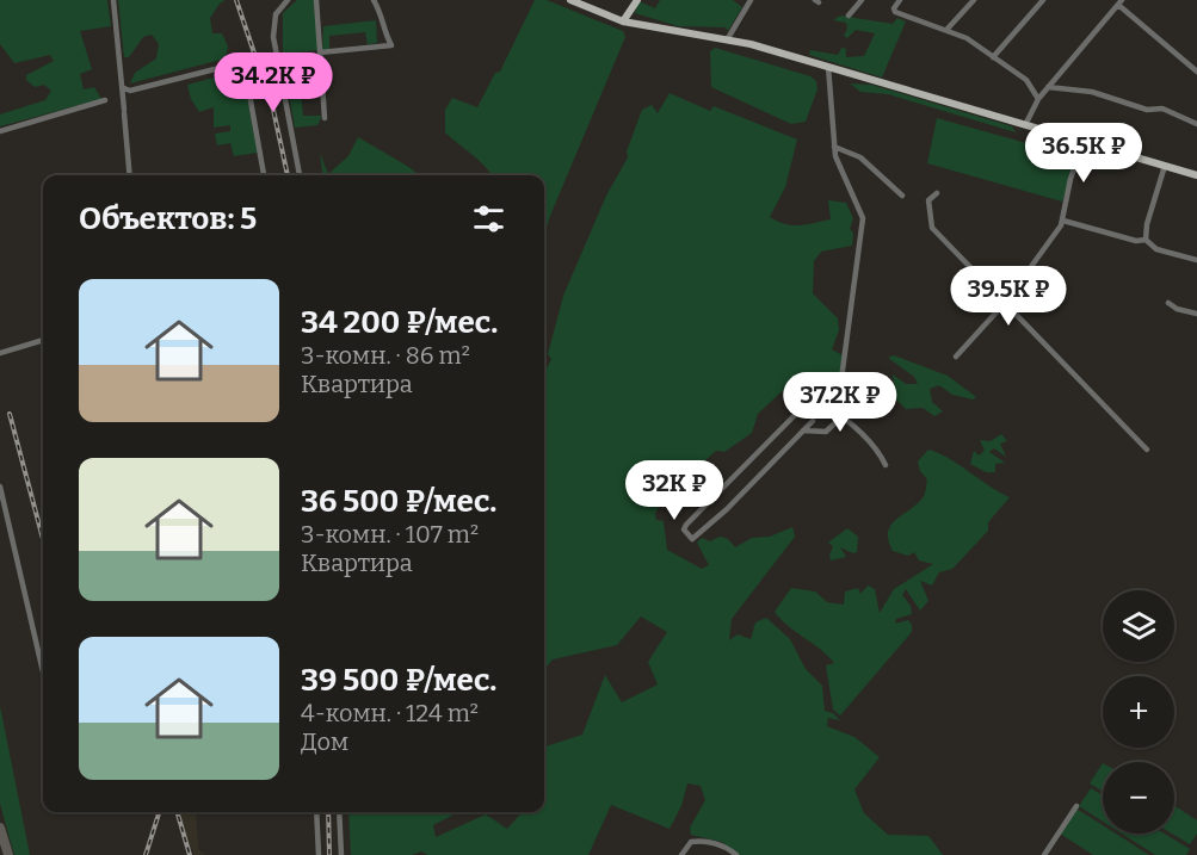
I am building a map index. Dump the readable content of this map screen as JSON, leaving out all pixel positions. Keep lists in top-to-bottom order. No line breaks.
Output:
{"page":{"price":["34.2K ₽","36.5K ₽","39.5K ₽","37.2K ₽","32K ₽"],"heading":"Объектов: 5","list":[{"name":"34 200 ₽/мес.","note":"3-комн. · 86 m² · Квартира"},{"name":"36 500 ₽/мес.","note":"3-комн. · 107 m² · Квартира"},{"name":"39 500 ₽/мес.","note":"4-комн. · 124 m² · Дом"}],"map_buttons":["+","−"]}}
